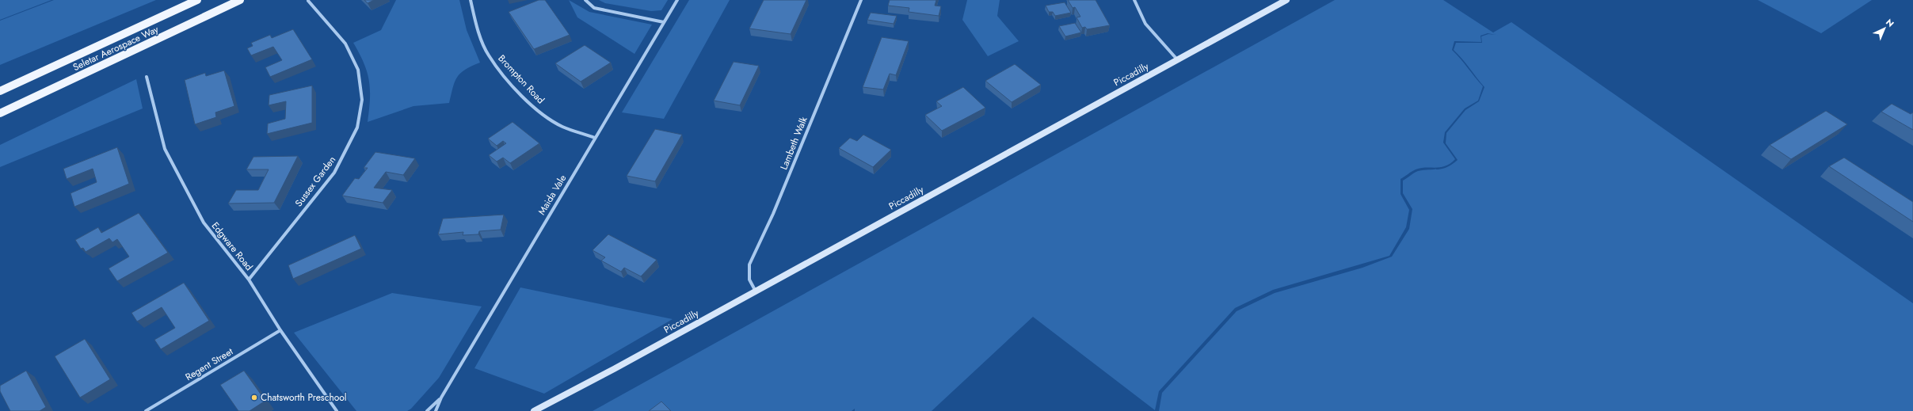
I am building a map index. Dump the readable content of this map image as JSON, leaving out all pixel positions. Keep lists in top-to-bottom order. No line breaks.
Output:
{"streets":{"main road":["Seletar Aerospace Way"],"street":["Piccadilly","Brompton Road","Lambeth Walk","Sussex Garden","Maida Vale","Edgware Road","Regent Street"]},"crossings":[["Piccadilly","Lambeth Walk"],["Brompton Road","Maida Vale"],["Sussex Garden","Edgware Road"],["Edgware Road","Regent Street"]],"places":["Chatsworth Preschool"],"north":"top right"}
